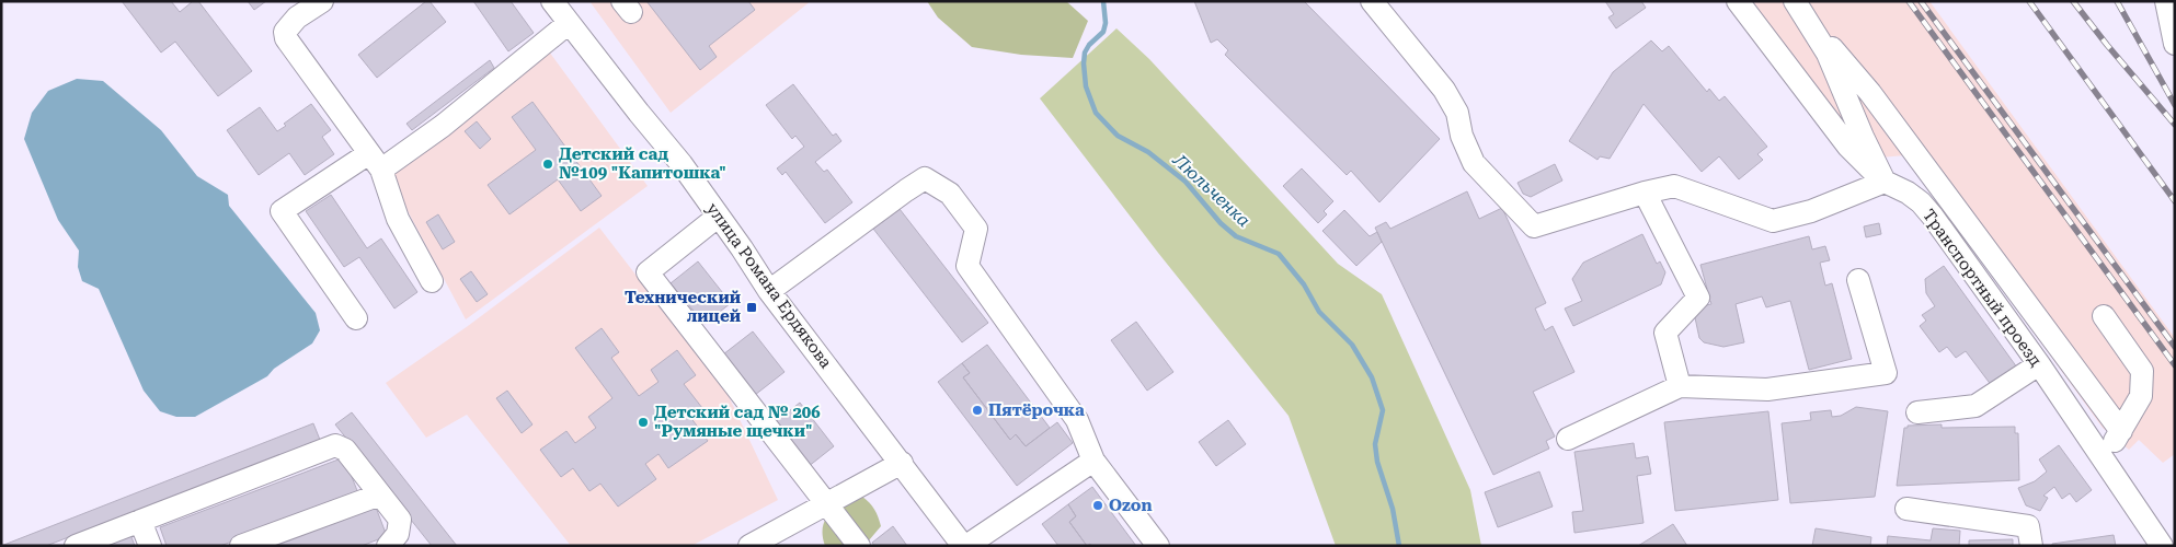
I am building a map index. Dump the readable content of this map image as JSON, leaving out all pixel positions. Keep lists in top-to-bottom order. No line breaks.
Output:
{"streets":{"street":["улица Романа Ердякова","Транспортный проезд"]},"water":["Люльченка"],"places":{"other":["Детский сад №109 \"Капитошка\"","Пятёрочка","Детский сад № 206 \"Румяные щечки\"","Ozon"],"transit":["Технический лицей"]}}
